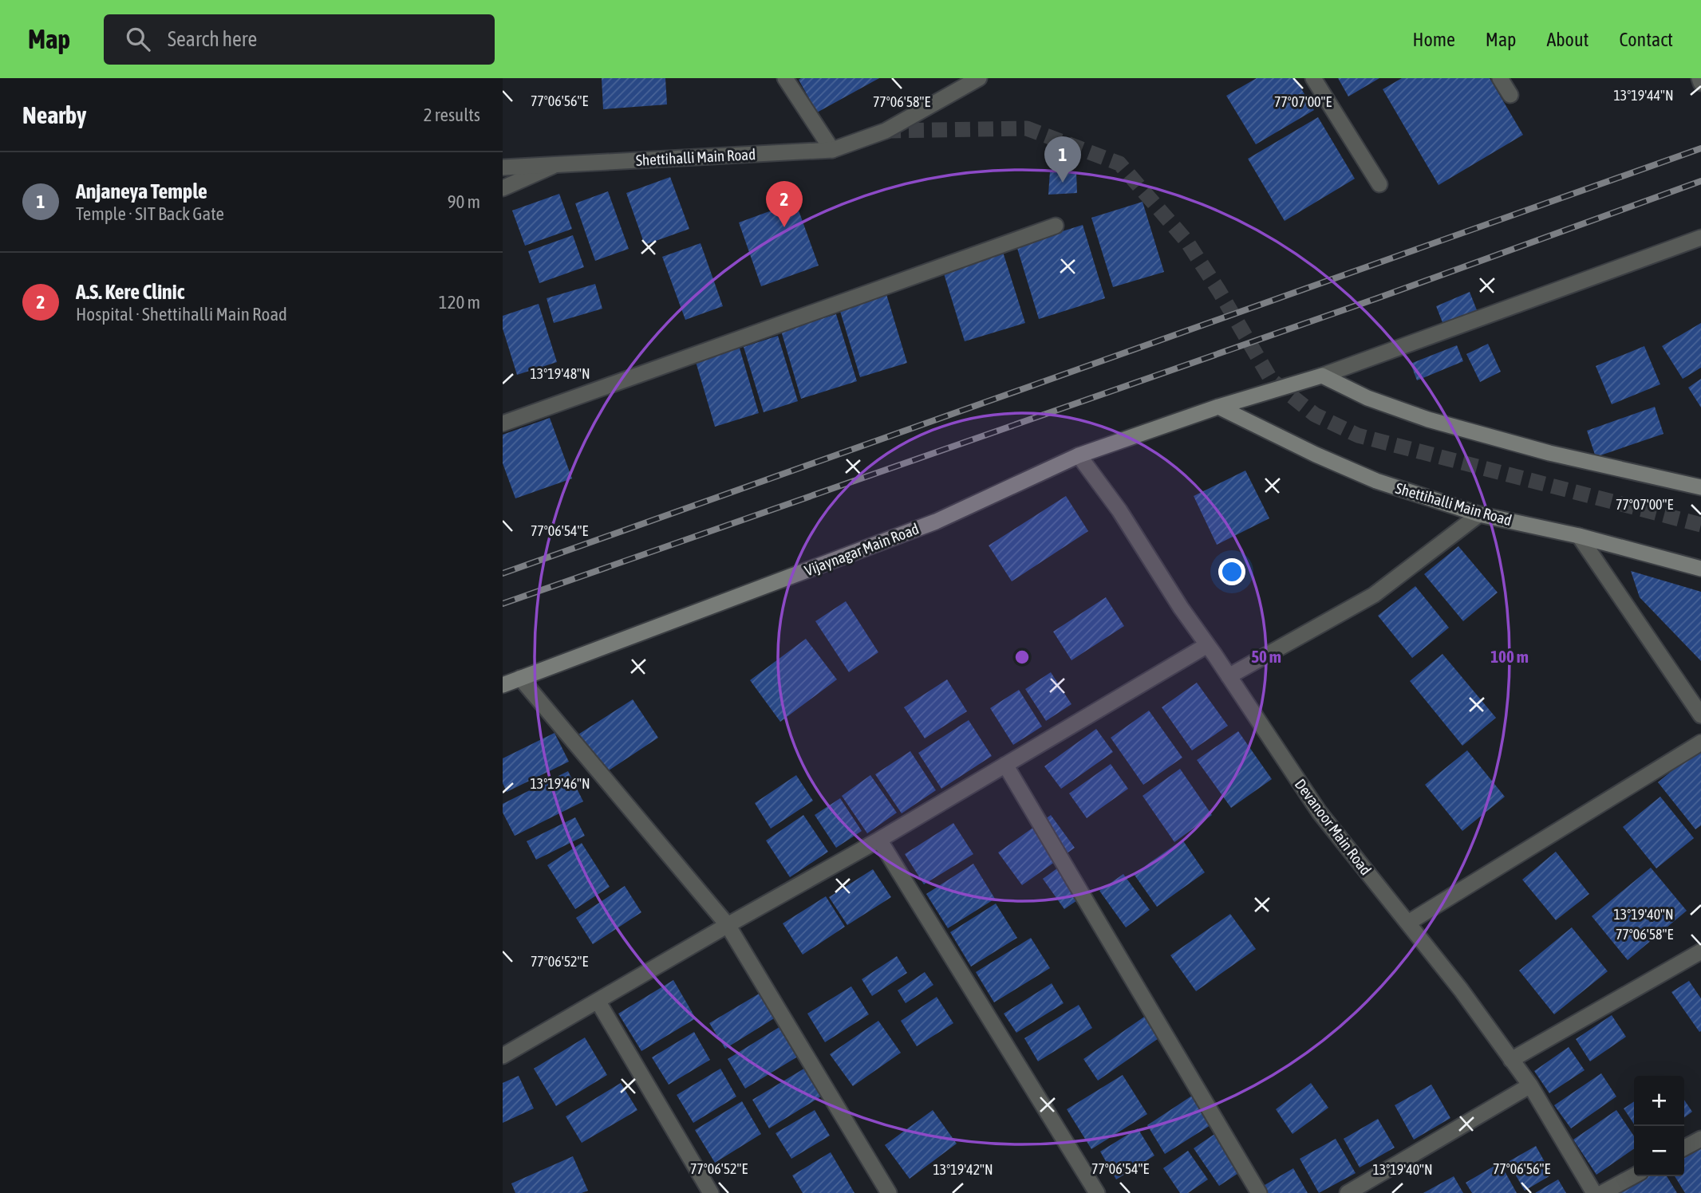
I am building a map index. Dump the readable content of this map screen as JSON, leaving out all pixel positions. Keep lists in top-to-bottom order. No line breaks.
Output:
{"streets":{"main road":["Shettihalli Main Road","Vijaynagar Main Road"],"street":["Devanoor Main Road"]},"crossings":[["Shettihalli Main Road","Vijaynagar Main Road"],["Vijaynagar Main Road","Devanoor Main Road"]],"page":{"header":"Map","search":"Search here","nav":["Home","Map","About","Contact"],"heading":["Nearby","2 results"],"pins":["1","2"],"list":[{"mark":"1","name":"Anjaneya Temple","note":"Temple · SIT Back Gate","value":"90 m"},{"mark":"2","name":"A.S. Kere Clinic","note":"Hospital · Shettihalli Main Road","value":"120 m"}],"map_buttons":["+","−"]},"coordinates":["13°19'44\"N","77°06'56\"E","77°06'58\"E","77°07'00\"E","13°19'48\"N","77°06'54\"E","13°19'46\"N","13°19'40\"N","77°06'52\"E","13°19'42\"N"],"rings":["50 m","100 m"]}
